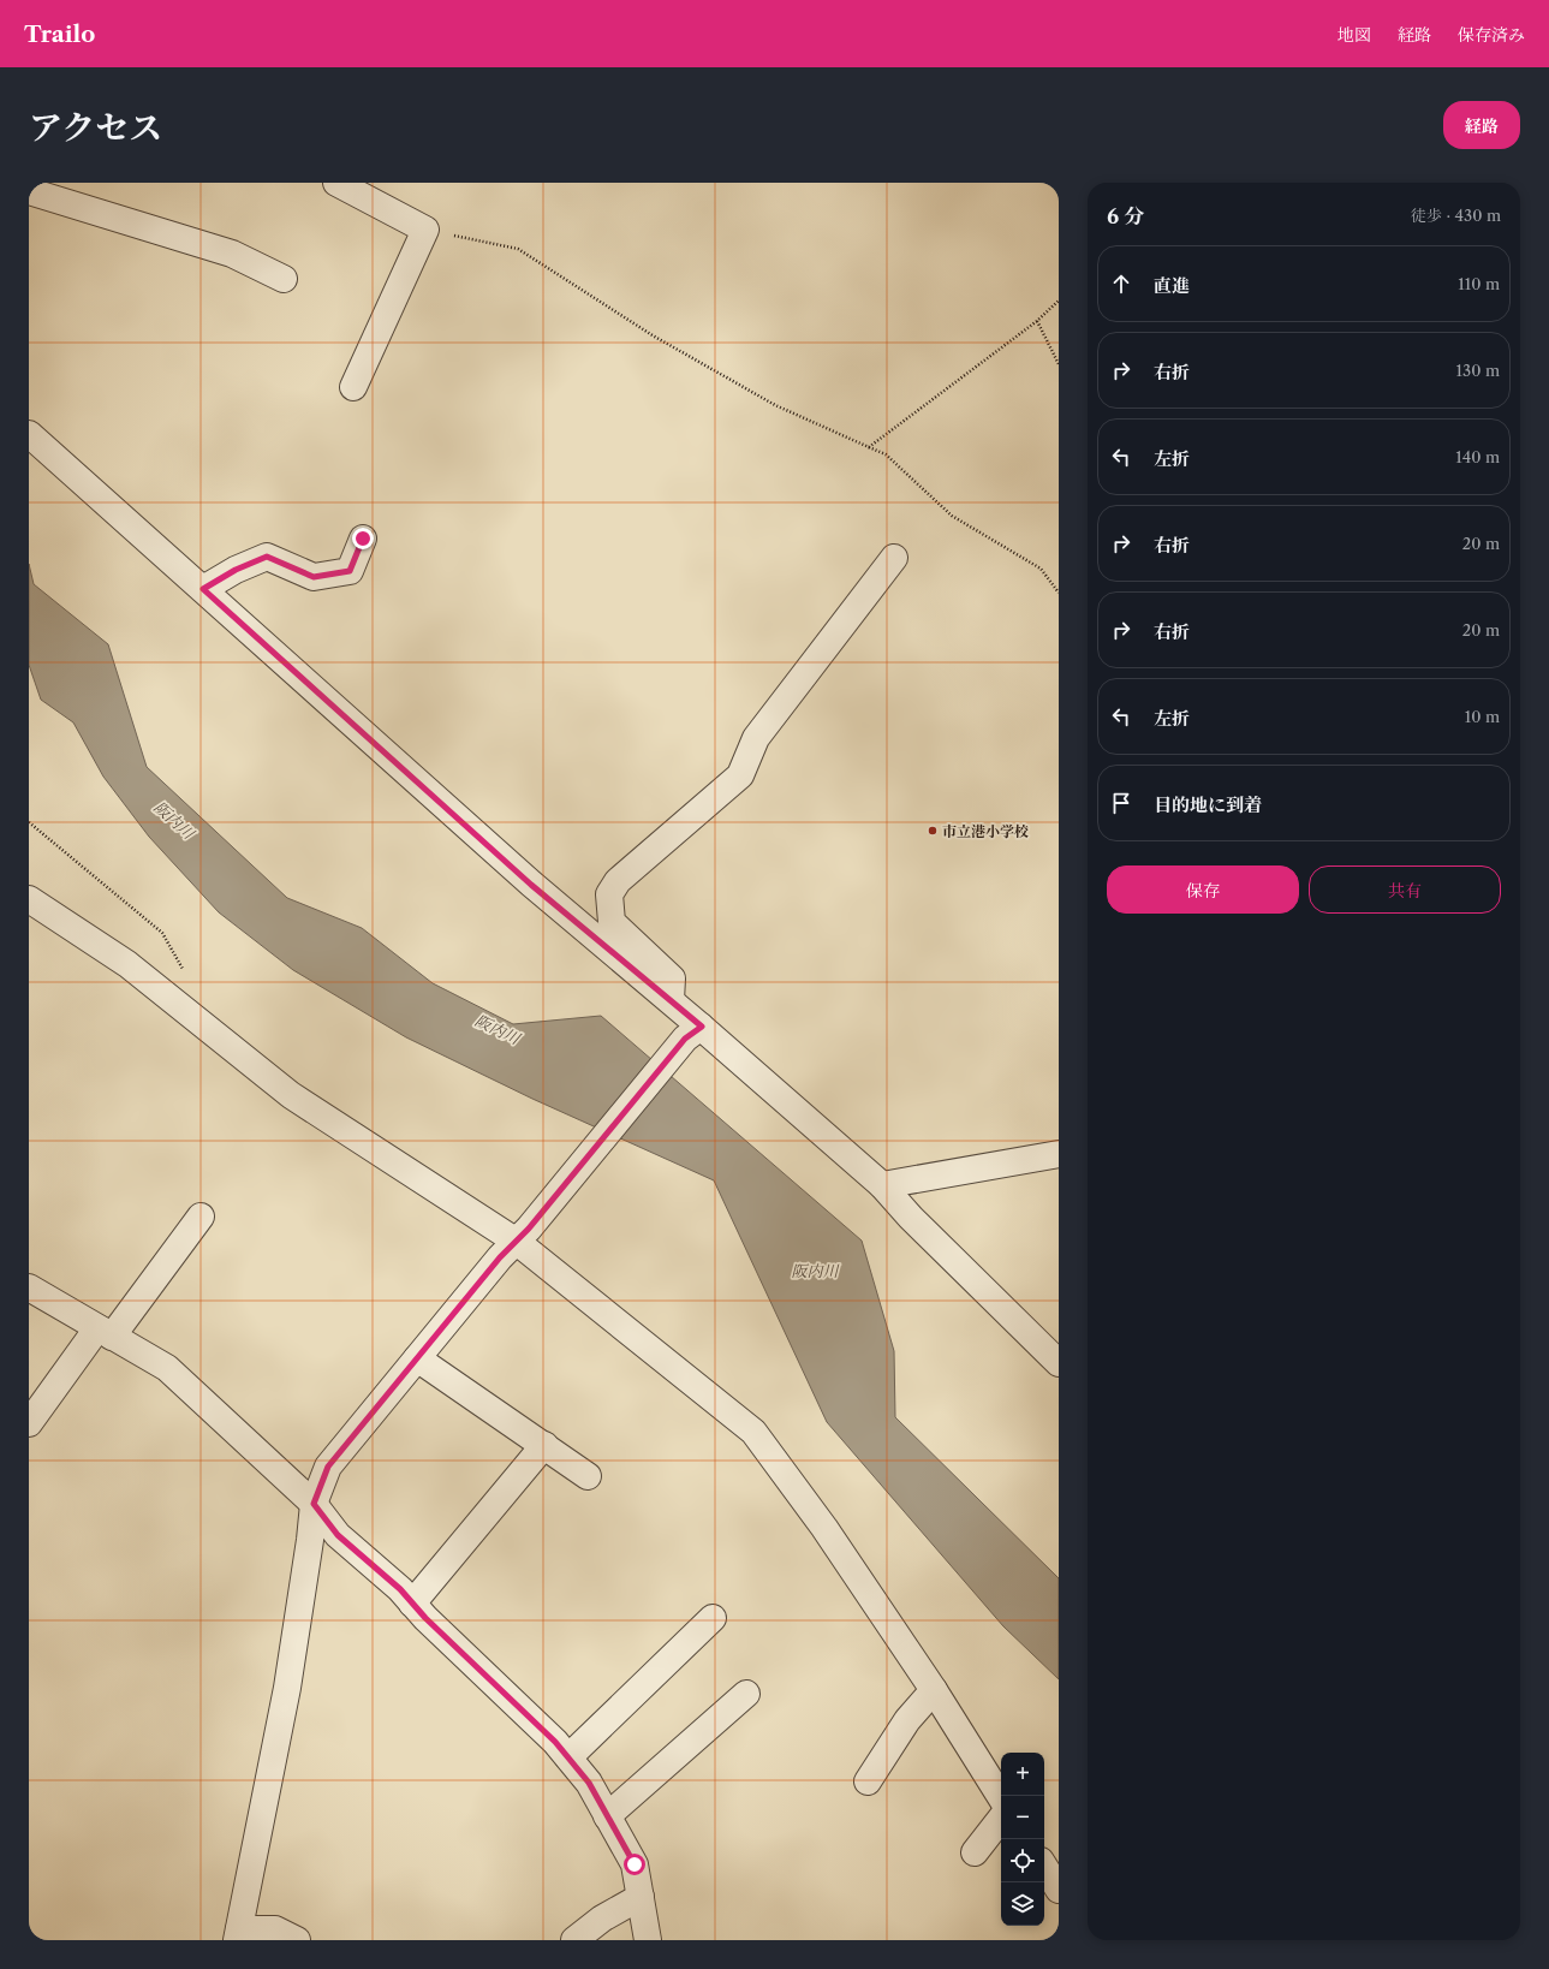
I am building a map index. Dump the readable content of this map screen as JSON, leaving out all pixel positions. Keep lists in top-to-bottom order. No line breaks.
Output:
{"water":["阪内川"],"places":["市立港小学校"],"page":{"header":"Trailo","nav":["地図","経路","保存済み"],"title":"アクセス","buttons":["経路",["保存","共有"]],"heading":["6 分","徒歩 · 430 m"],"list":[["直進","110 m"],["右折","130 m"],["左折","140 m"],["右折","20 m"],["右折","20 m"],["左折","10 m"],"目的地に到着"],"map_buttons":["+","−"]}}
